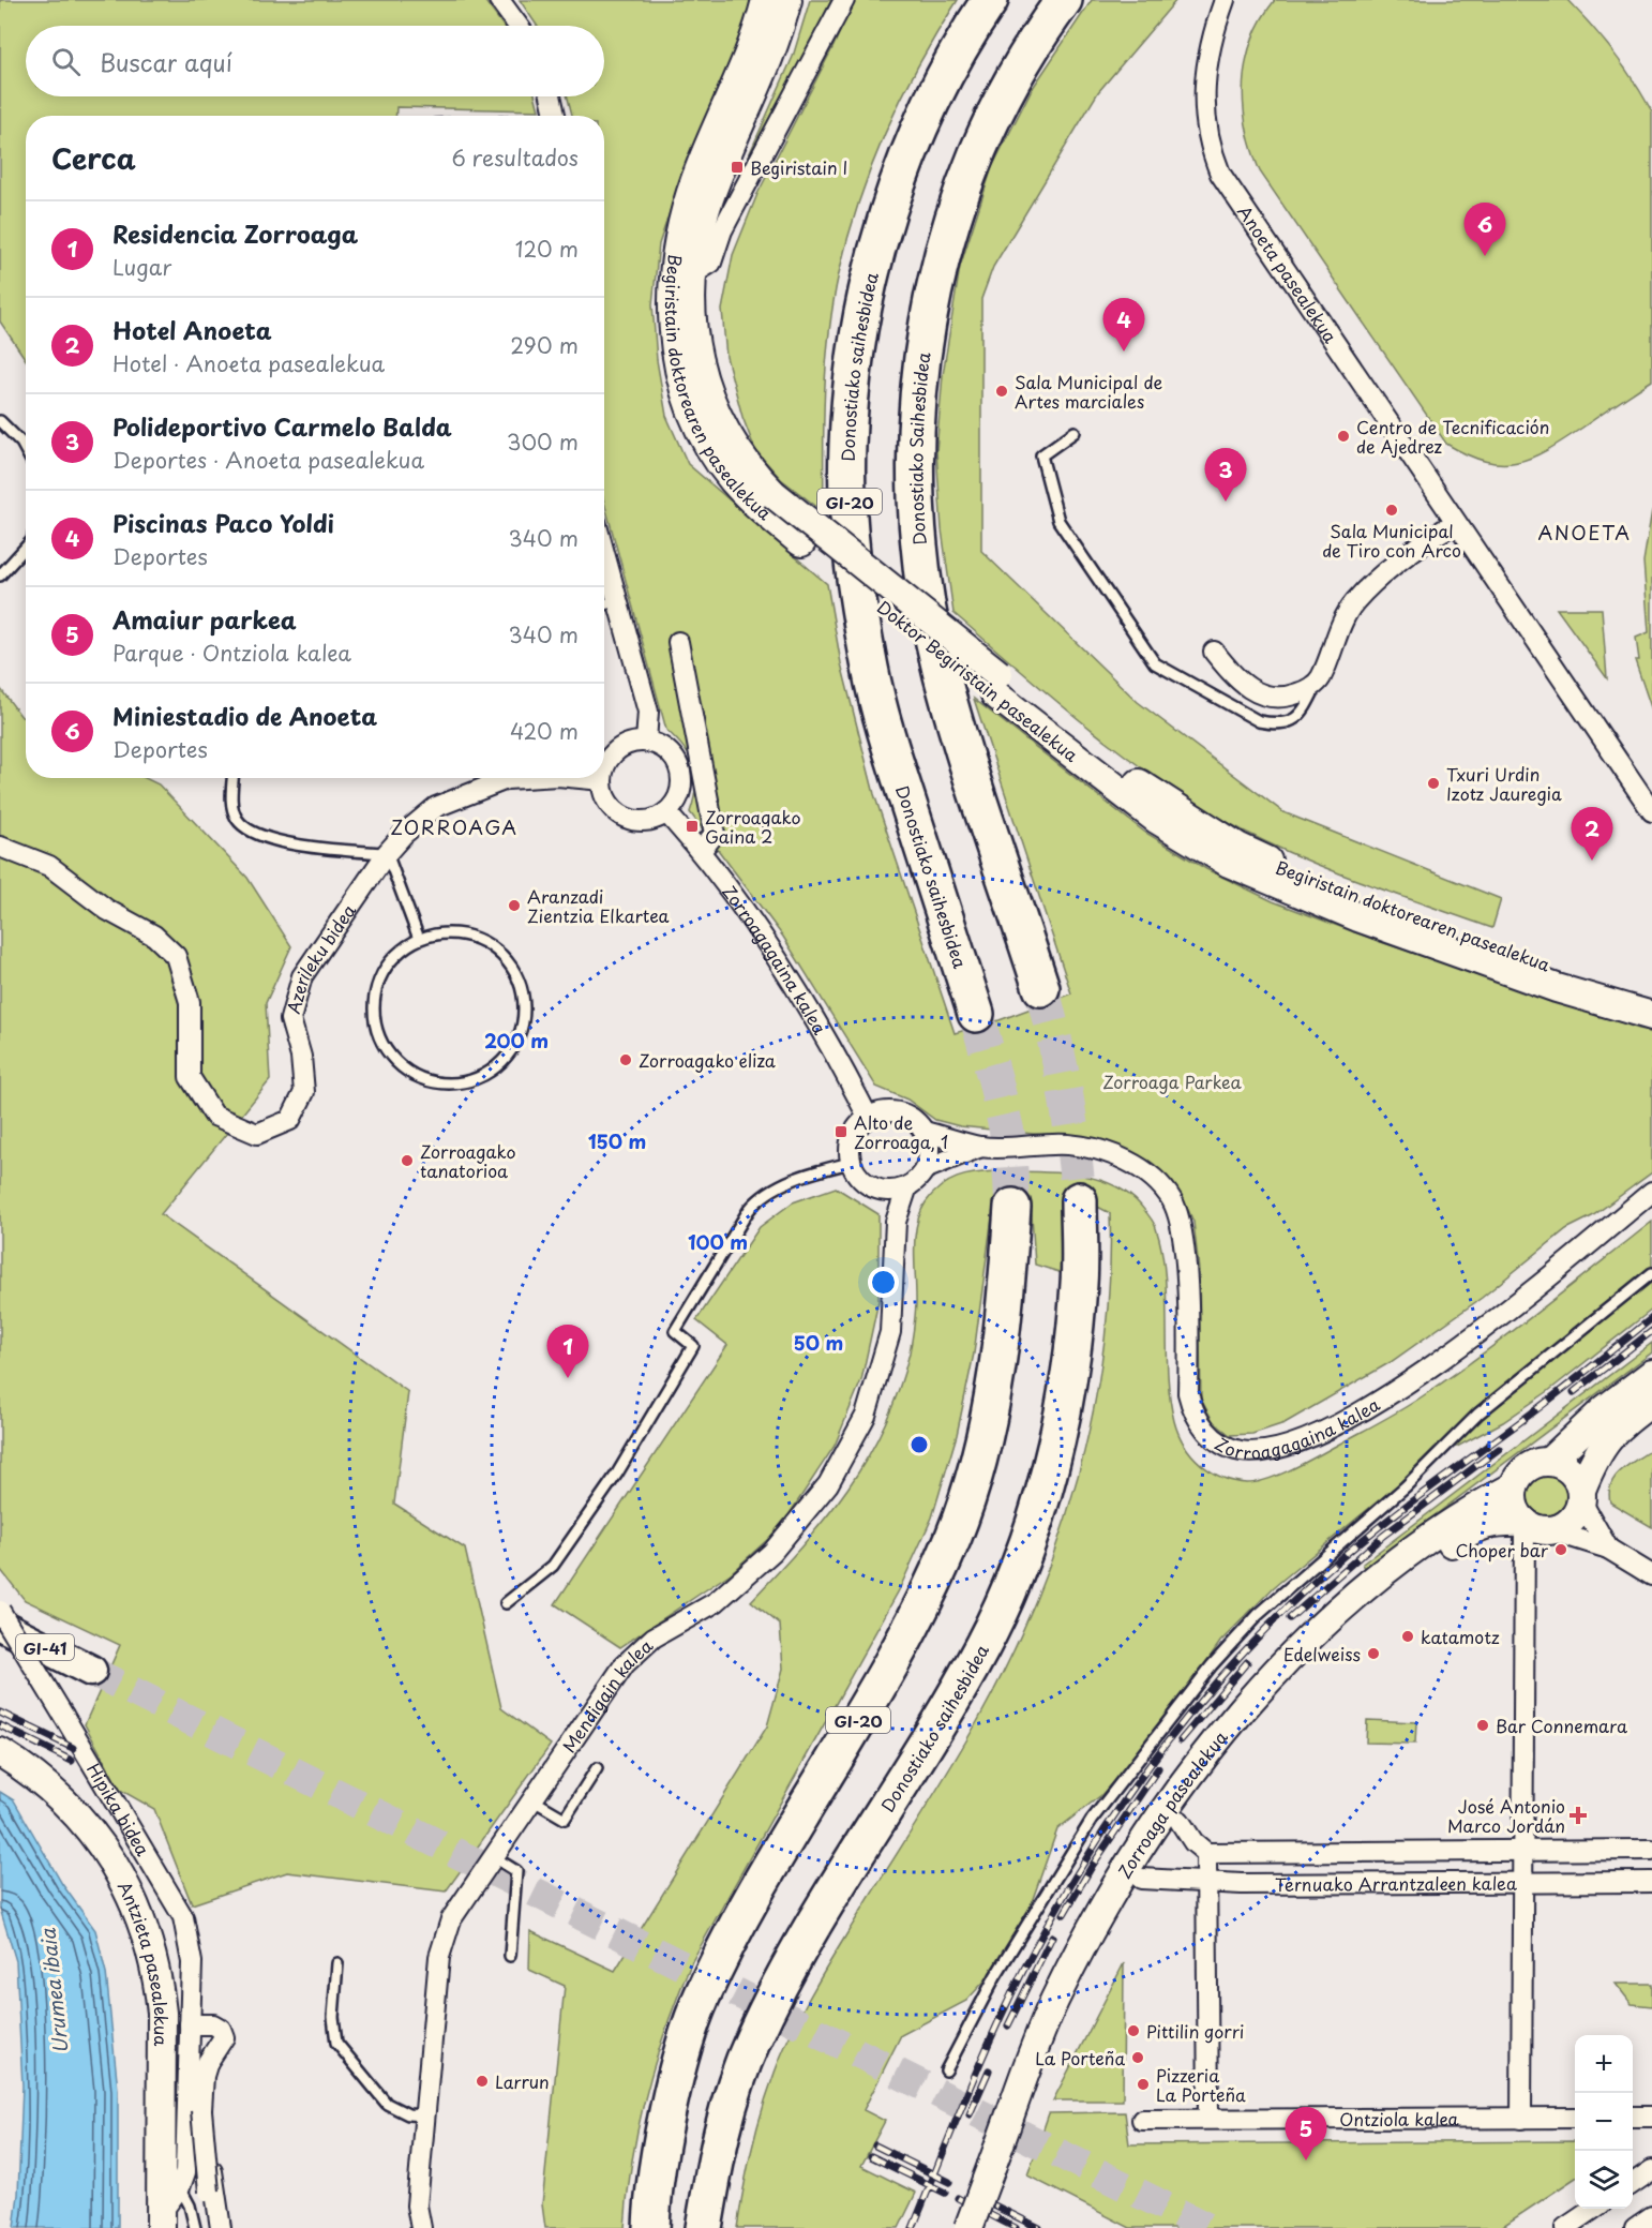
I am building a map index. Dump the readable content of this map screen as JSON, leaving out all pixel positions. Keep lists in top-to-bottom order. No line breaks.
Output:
{"streets":{"highway":["Donostiako saihesbidea","Donostiako Saihesbidea","GI-20"],"main road":["Begiristain doktorearen pasealekua","Doktor Begiristain pasealekua","GI-41","Zorroaga pasealekua","Antzieta pasealekua"],"street":["Anoeta pasealekua","Azerileku bidea","Zorroagagaina kalea","Mendigain kalea","Hipika bidea","Ternuako Arrantzaleen kalea","Ontziola kalea"]},"crossings":[["Begiristain doktorearen pasealekua","Doktor Begiristain pasealekua"],["Zorroagagaina kalea","Mendigain kalea"],["Zorroaga pasealekua","Ternuako Arrantzaleen kalea"],["Hipika bidea","Antzieta pasealekua"]],"districts":["ANOETA","ZORROAGA"],"water":["Urumea ibaia"],"parks":["Zorroaga Parkea"],"places":{"transit":["Begiristain I","Zorroagako Gaina 2","Alto de Zorroaga, 1"],"other":["Sala Municipal de Artes marciales","Centro de Tecnificación de Ajedrez","Sala Municipal de Tiro con Arco","Txuri Urdin Izotz Jauregia","Aranzadi Zientzia Elkartea","Zorroagako eliza","Zorroagako tanatorioa","Choper bar","katamotz","Edelweiss","Bar Connemara","Pittilin gorri","La Porteña","Larrun","Pizzeria La Porteña"],"health":["José Antonio Marco Jordán"]},"page":{"search":"Buscar aquí","heading":["Cerca","6 resultados"],"list":[{"mark":"1","name":"Residencia Zorroaga","note":"Lugar","value":"120 m"},{"mark":"2","name":"Hotel Anoeta","note":"Hotel · Anoeta pasealekua","value":"290 m"},{"mark":"3","name":"Polideportivo Carmelo Balda","note":"Deportes · Anoeta pasealekua","value":"300 m"},{"mark":"4","name":"Piscinas Paco Yoldi","note":"Deportes","value":"340 m"},{"mark":"5","name":"Amaiur parkea","note":"Parque · Ontziola kalea","value":"340 m"},{"mark":"6","name":"Miniestadio de Anoeta","note":"Deportes","value":"420 m"}],"pins":["6","4","3","2","1","5"],"map_buttons":["+","−"]},"rings":["200 m","150 m","100 m","50 m"]}
